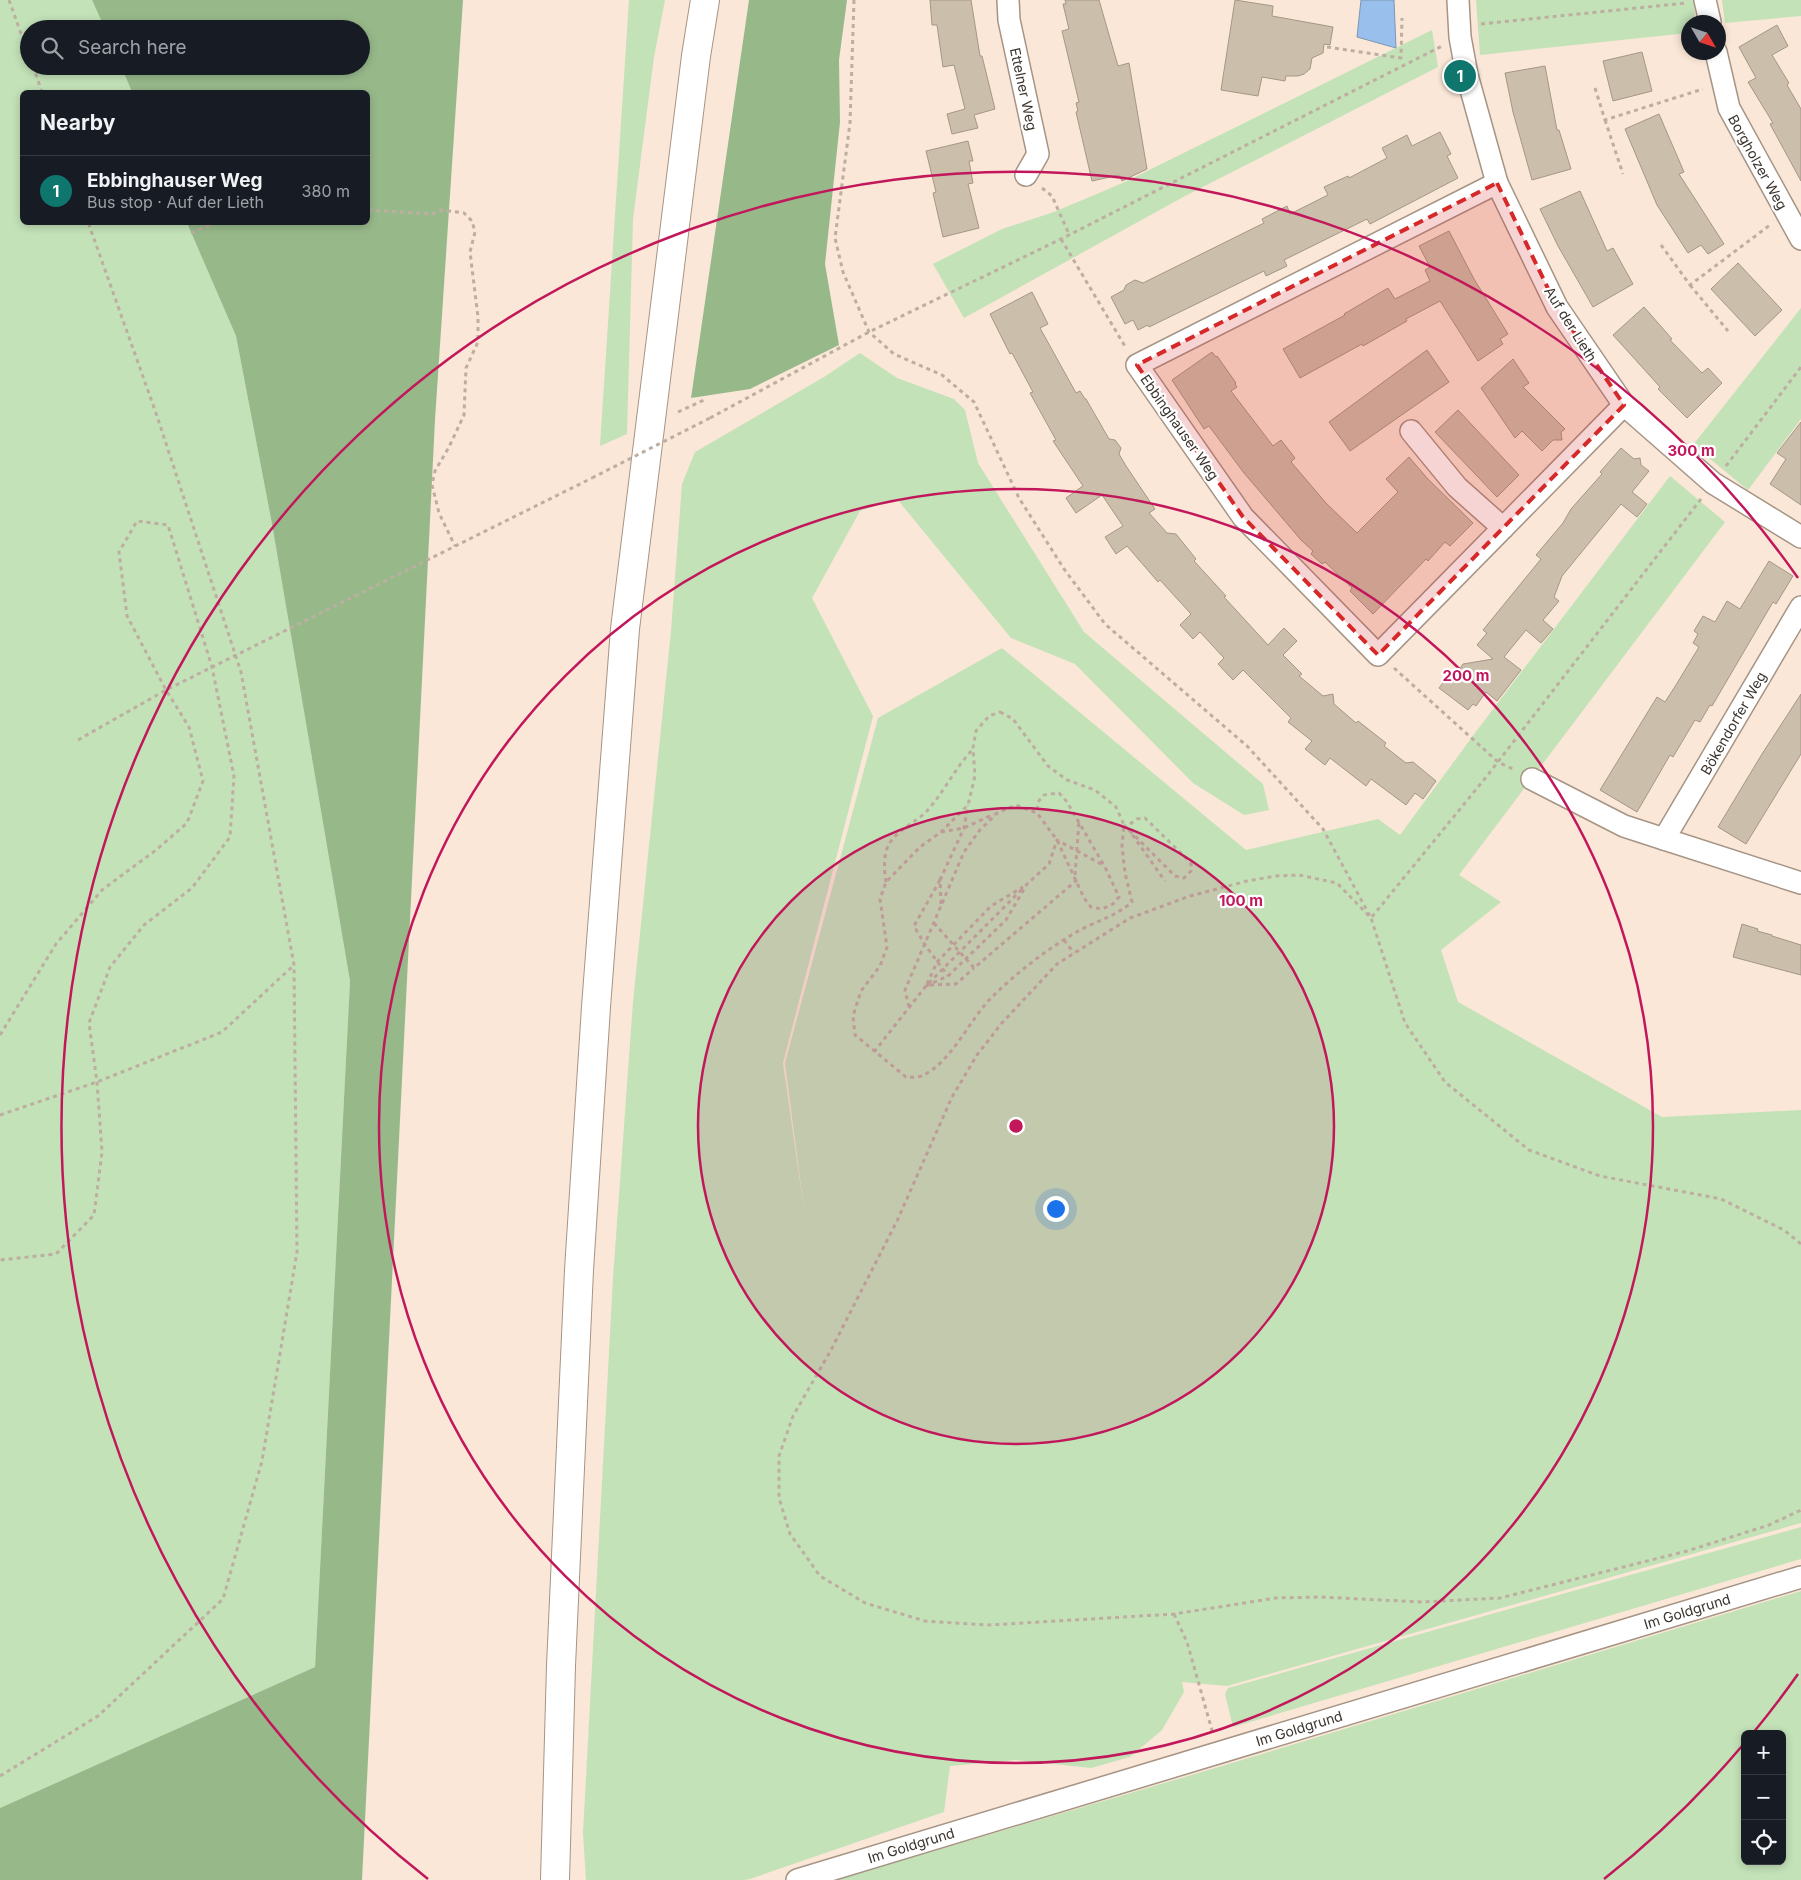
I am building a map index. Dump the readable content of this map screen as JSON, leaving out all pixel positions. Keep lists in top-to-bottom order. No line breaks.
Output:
{"streets":{"street":["Ettelner Weg","Borgholzer Weg","Auf der Lieth","Ebbinghauser Weg","Bökendorfer Weg","Im Goldgrund"]},"crossings":[["Auf der Lieth","Ebbinghauser Weg"]],"north":"bottom right","page":{"search":"Search here","pins":"1","heading":"Nearby","list":[{"mark":"1","name":"Ebbinghauser Weg","note":"Bus stop · Auf der Lieth","value":"380 m"}],"map_buttons":["+","−"]},"rings":["300 m","200 m","100 m"]}
